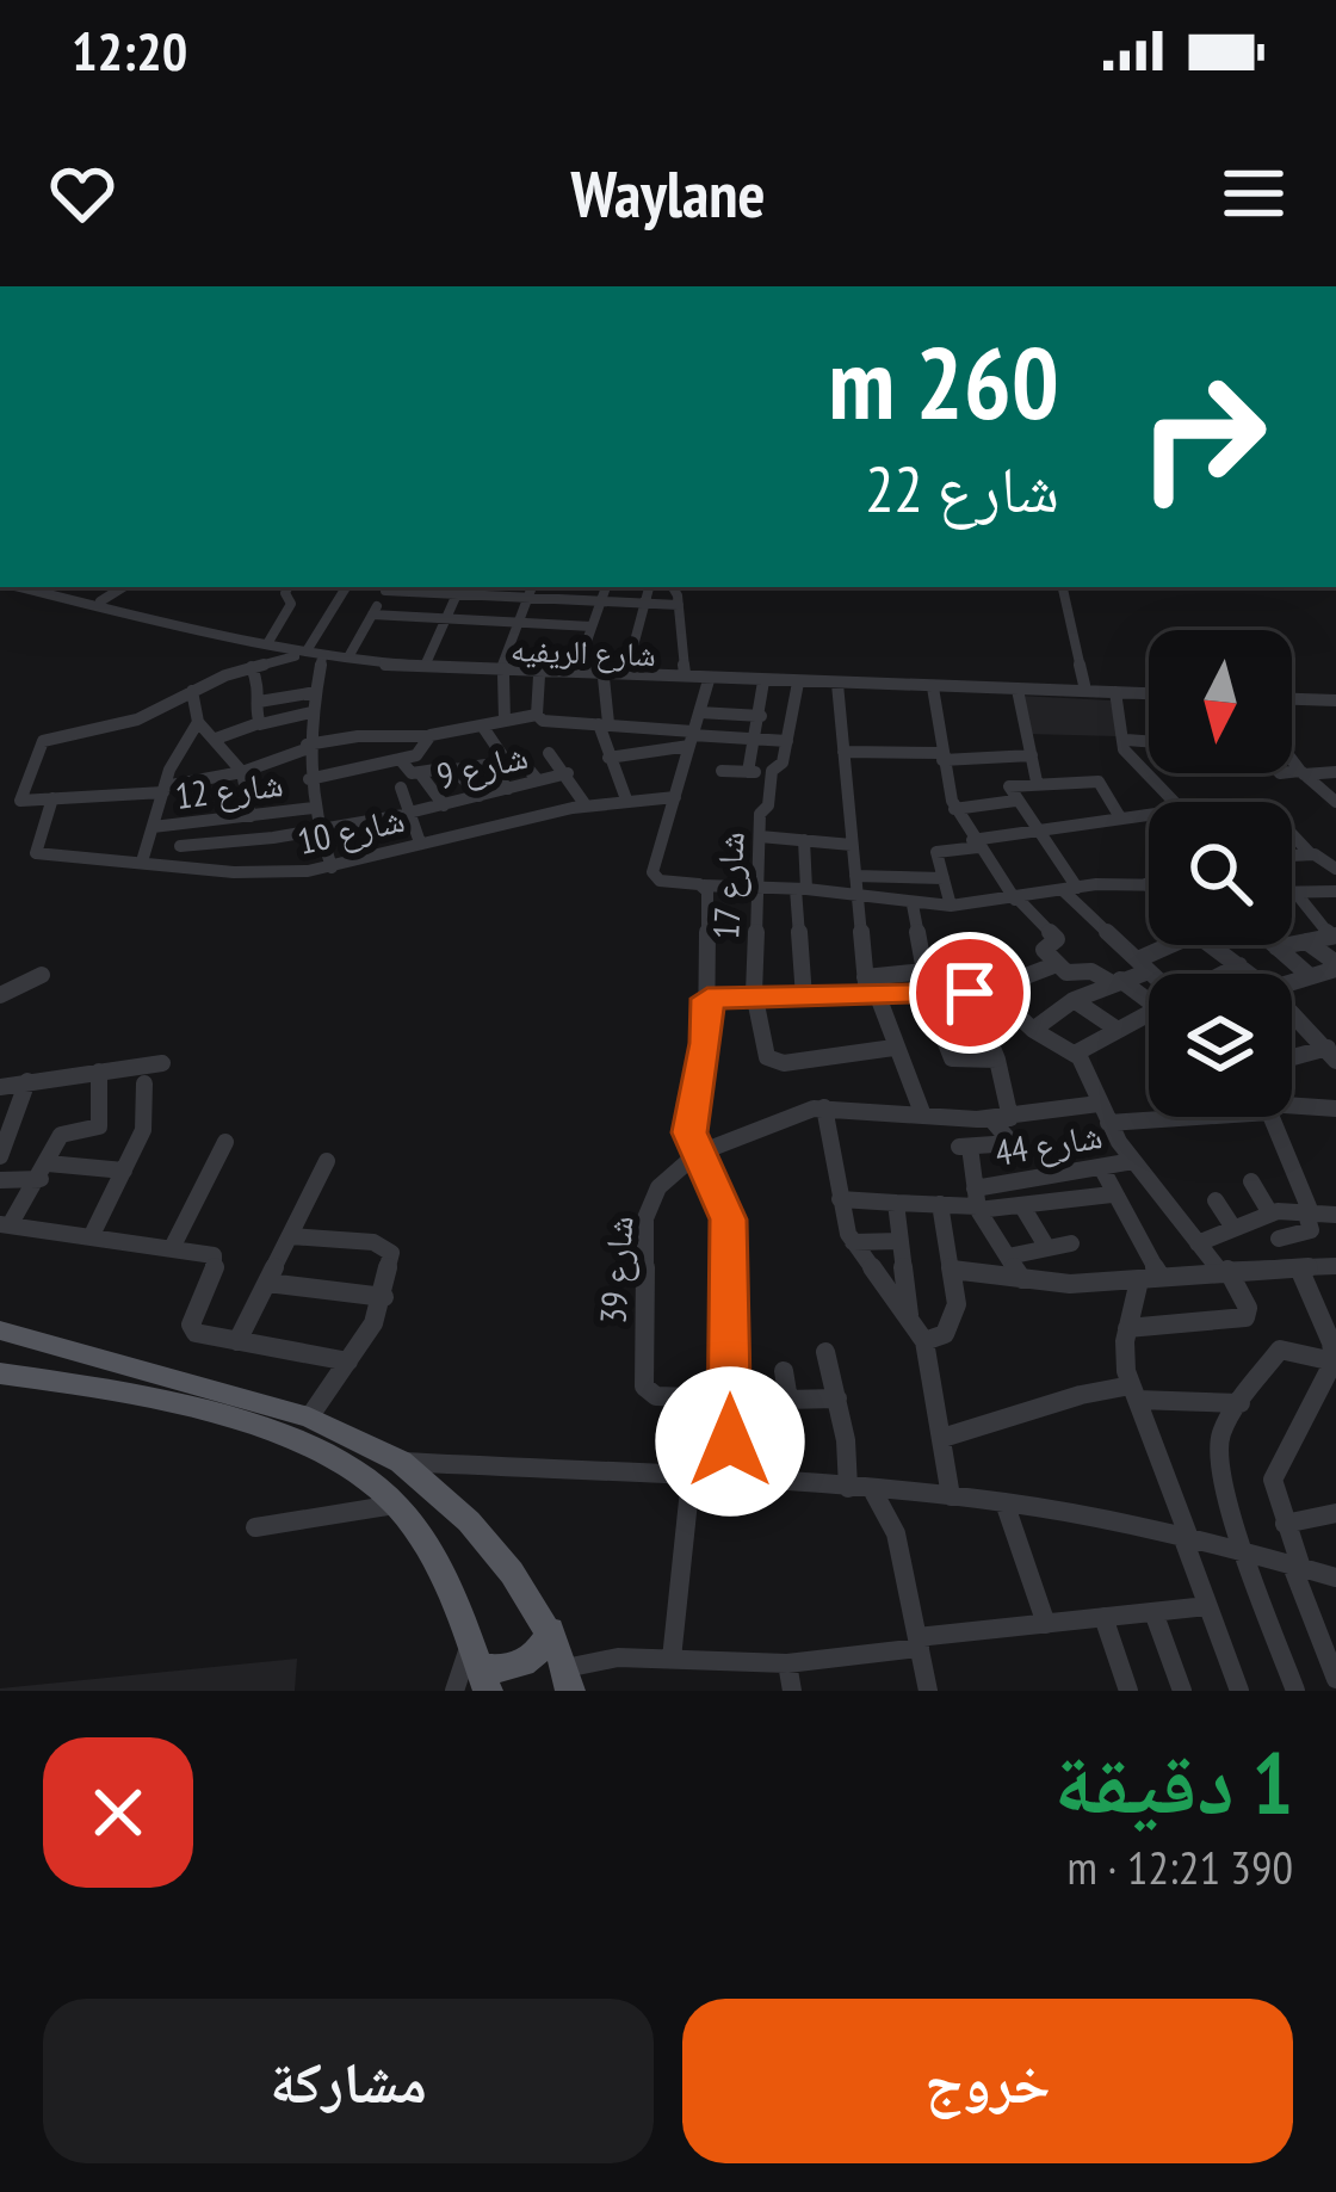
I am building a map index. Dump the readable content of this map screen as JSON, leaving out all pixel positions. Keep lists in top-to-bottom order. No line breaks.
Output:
{"streets":{"street":["شارع الريفيه","شارع 9","شارع 12","شارع 10","شارع 17","شارع 44","شارع 39"]},"crossings":[["شارع الريفيه","شارع 17"]],"north":"bottom","page":{"status":"12:20","header":"Waylane","turn":["260 m","شارع 22"],"heading":["1 دقيقة","390 m · 12:21"],"buttons":["خروج","مشاركة"]}}
